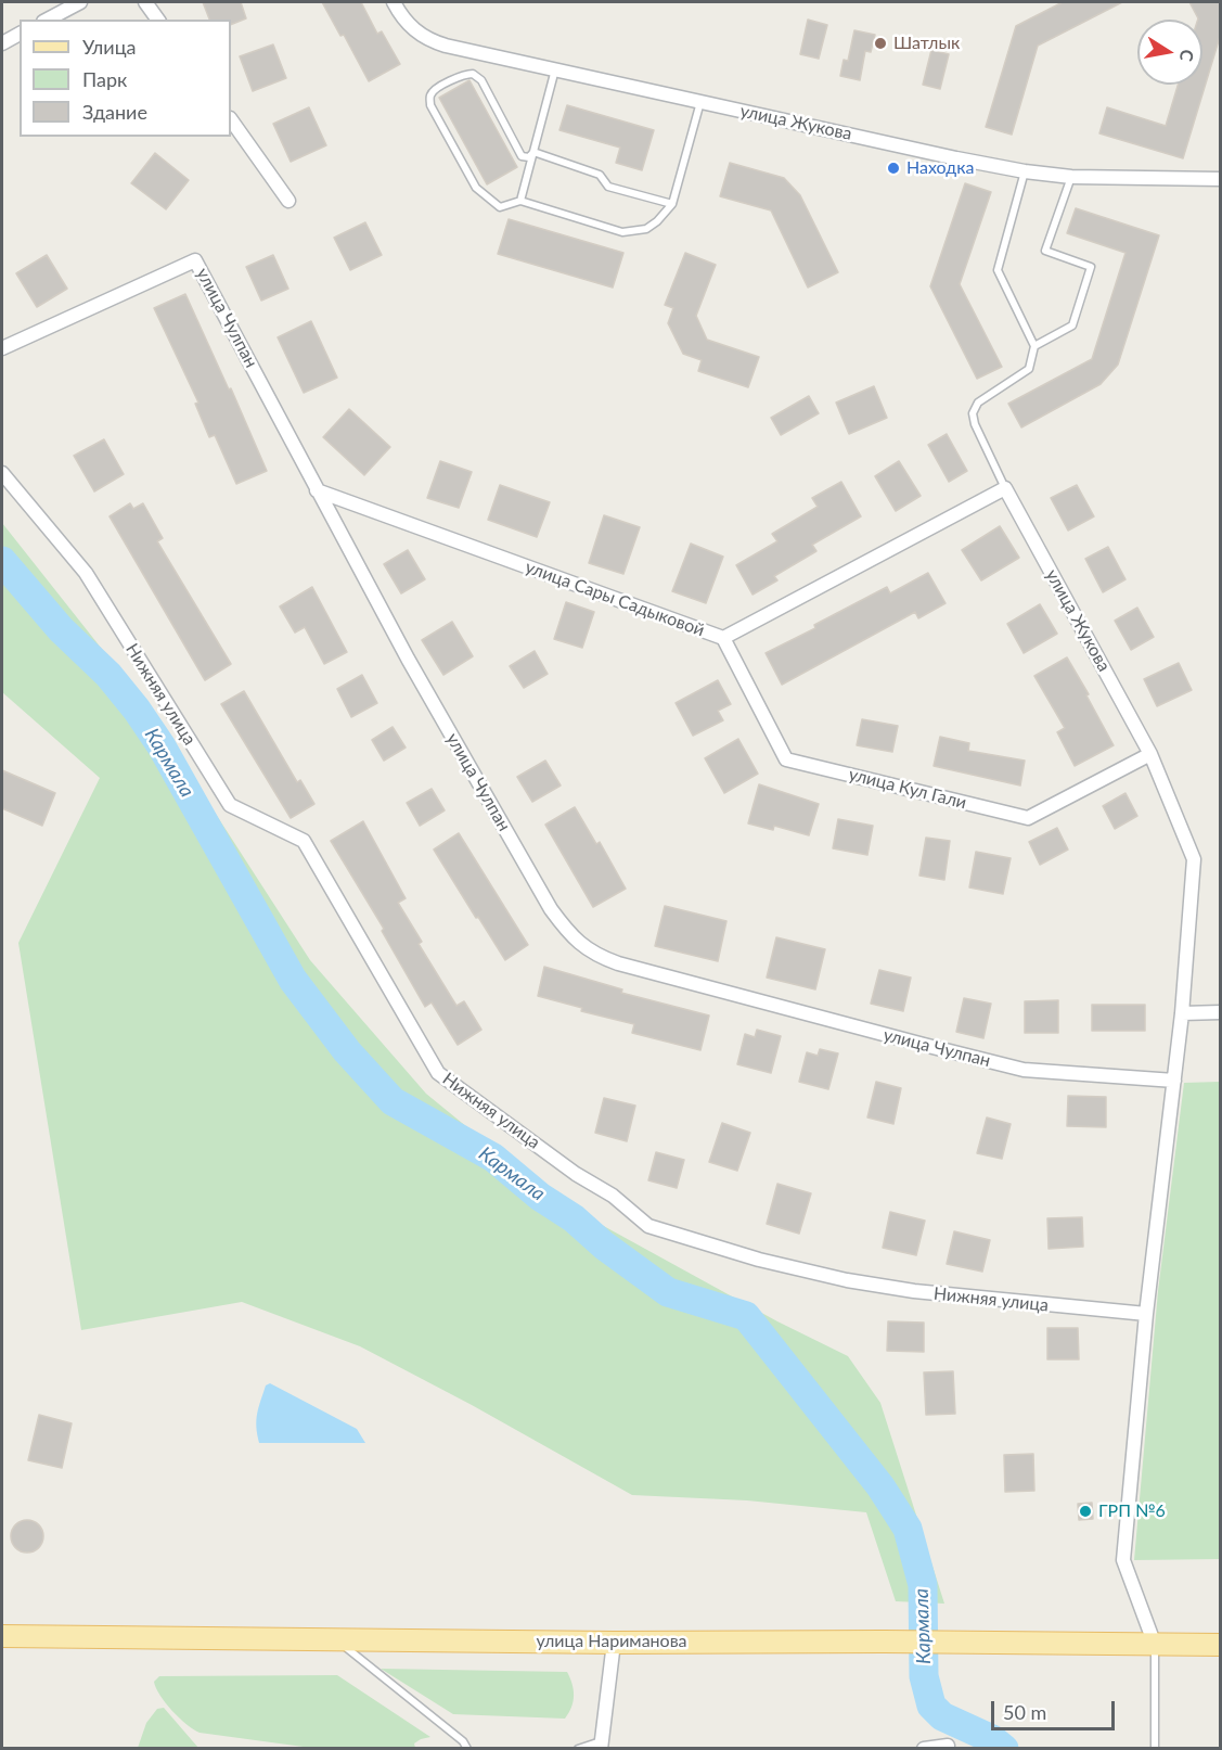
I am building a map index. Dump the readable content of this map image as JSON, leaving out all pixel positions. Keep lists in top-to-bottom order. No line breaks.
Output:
{"streets":{"main road":["улица Нариманова"],"street":["улица Жукова","улица Чулпан","улица Сары Садыковой","Нижняя улица","улица Кул Гали"]},"crossings":[["улица Жукова","улица Чулпан"],["улица Жукова","улица Сары Садыковой"],["улица Жукова","Нижняя улица"],["улица Жукова","улица Кул Гали"],["улица Жукова","улица Нариманова"],["улица Чулпан","улица Сары Садыковой"],["улица Сары Садыковой","улица Кул Гали"]],"water":["Кармала"],"places":["Шатлык","Находка","ГРП №6"],"legend":["Улица","Парк","Здание"],"scale_bar":"50 m","north":"right"}
